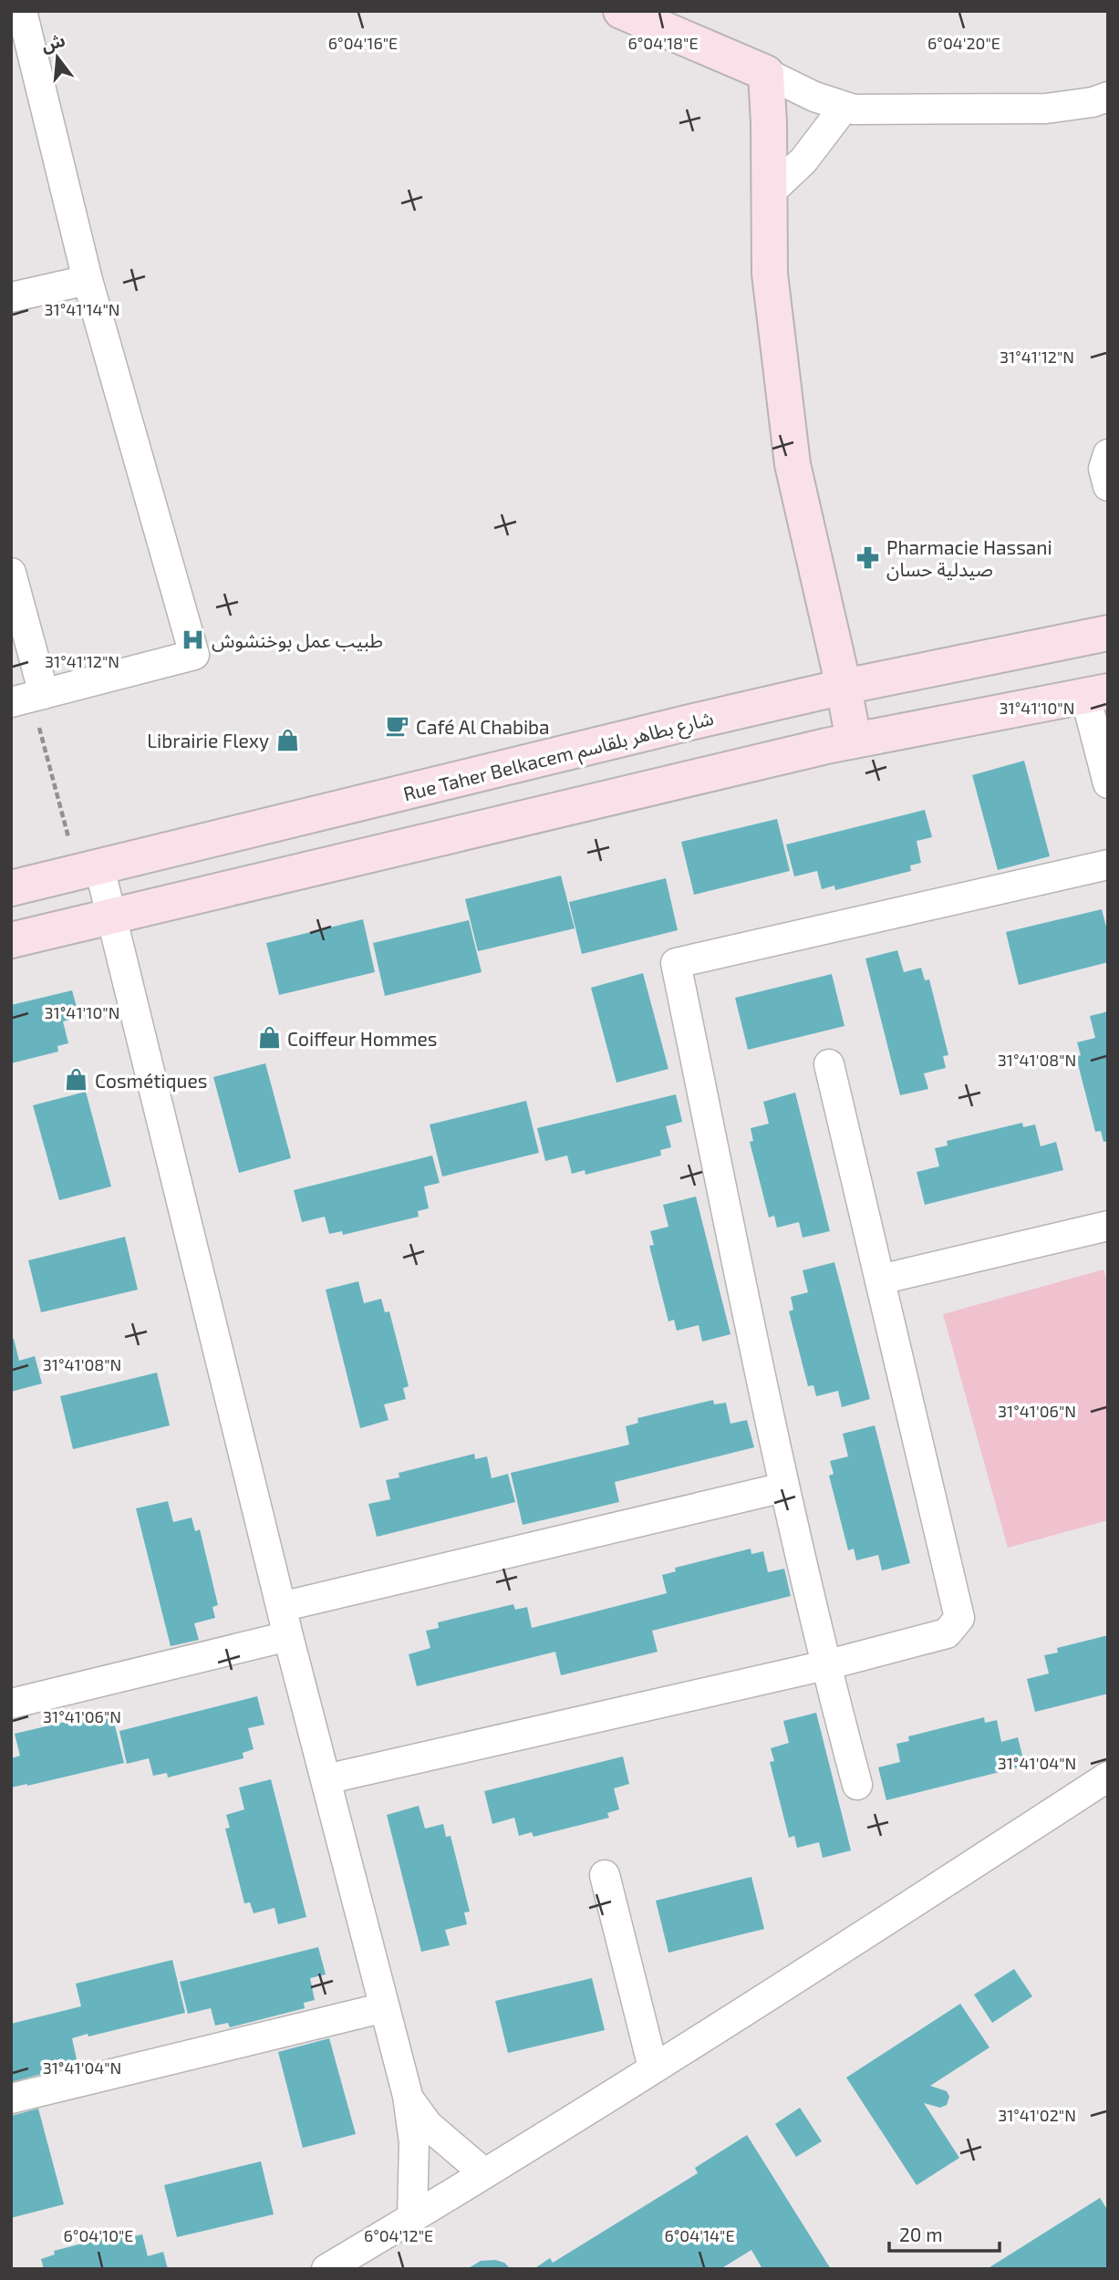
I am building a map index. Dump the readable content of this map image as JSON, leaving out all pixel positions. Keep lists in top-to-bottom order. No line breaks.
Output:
{"streets":{"main road":["Rue Taher Belkacem شارع بطاهر بلقاسم"]},"places":{"pharmacy":["Pharmacie Hassani صيدلية حسان"],"hospital":["طبيب عمل بوخنشوش"],"cafe":["Café Al Chabiba"],"shop":["Librairie Flexy","Coiffeur Hommes","Cosmétiques"]},"scale_bar":"20 m","north":"top","coordinates":["6°04'16\"E","6°04'18\"E","6°04'20\"E","31°41'14\"N","31°41'12\"N","31°41'10\"N","31°41'08\"N","31°41'06\"N","31°41'04\"N","31°41'02\"N","6°04'10\"E","6°04'12\"E","6°04'14\"E"]}
